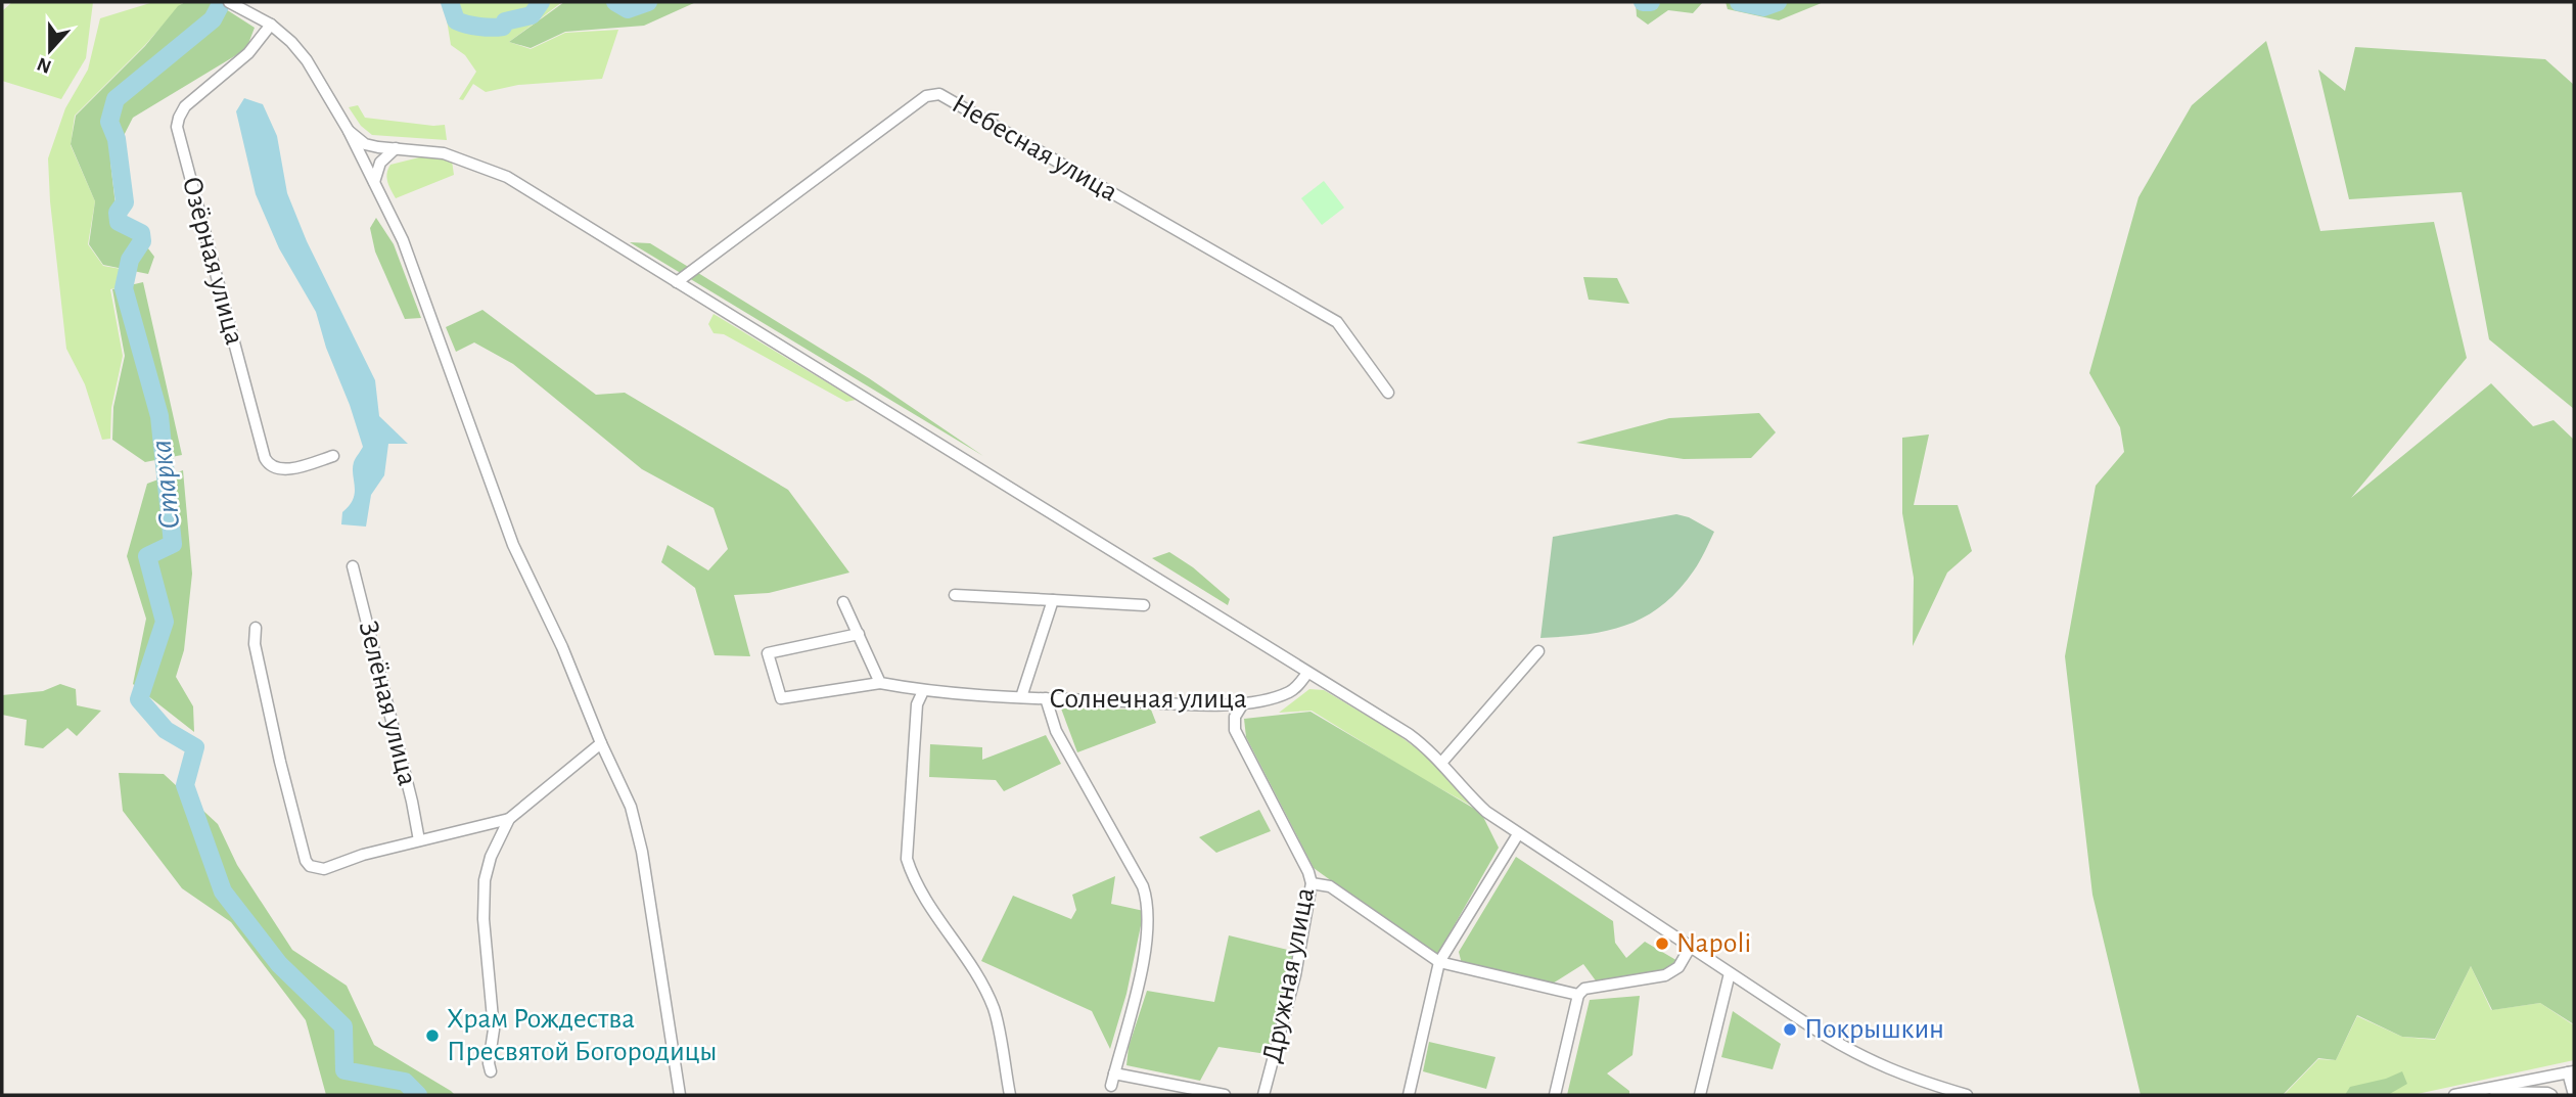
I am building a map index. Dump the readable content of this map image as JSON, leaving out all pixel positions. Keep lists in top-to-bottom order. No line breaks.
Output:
{"streets":{"street":["Небесная улица","Озёрная улица","Солнечная улица","Зелёная улица","Дружная улица"]},"crossings":[["Солнечная улица","Дружная улица"]],"water":["Старка"],"places":["Napoli","Покрышкин","Храм Рождества Пресвятой Богородицы"],"north":"bottom"}
